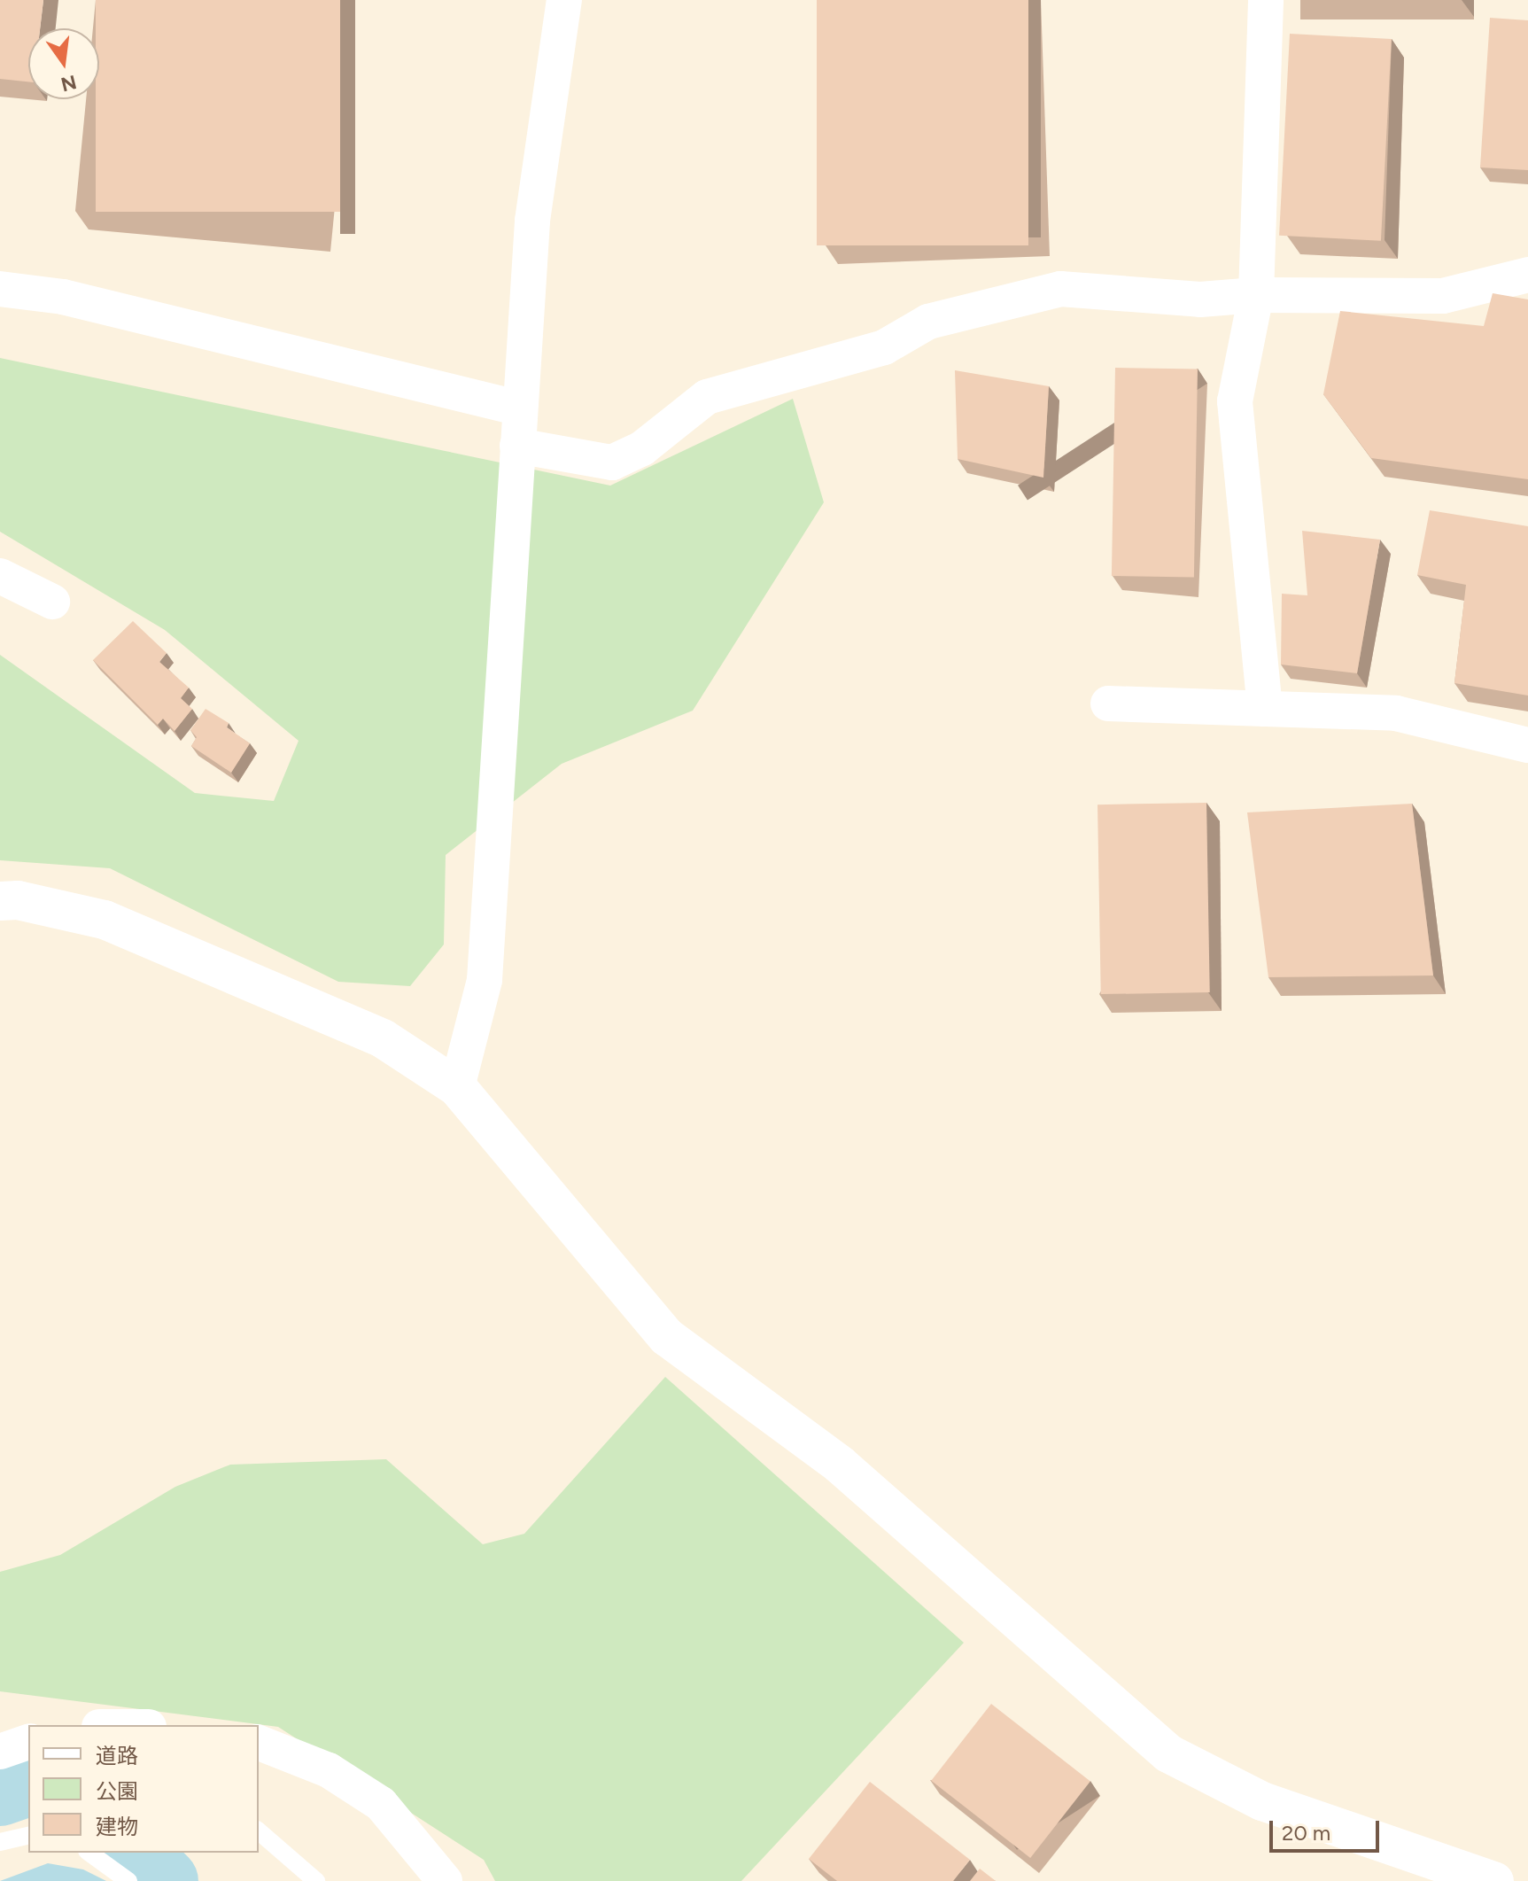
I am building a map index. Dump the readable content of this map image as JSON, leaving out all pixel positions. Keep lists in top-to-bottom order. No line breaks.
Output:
{"legend":["道路","公園","建物"],"scale_bar":"20 m","north":"bottom"}
